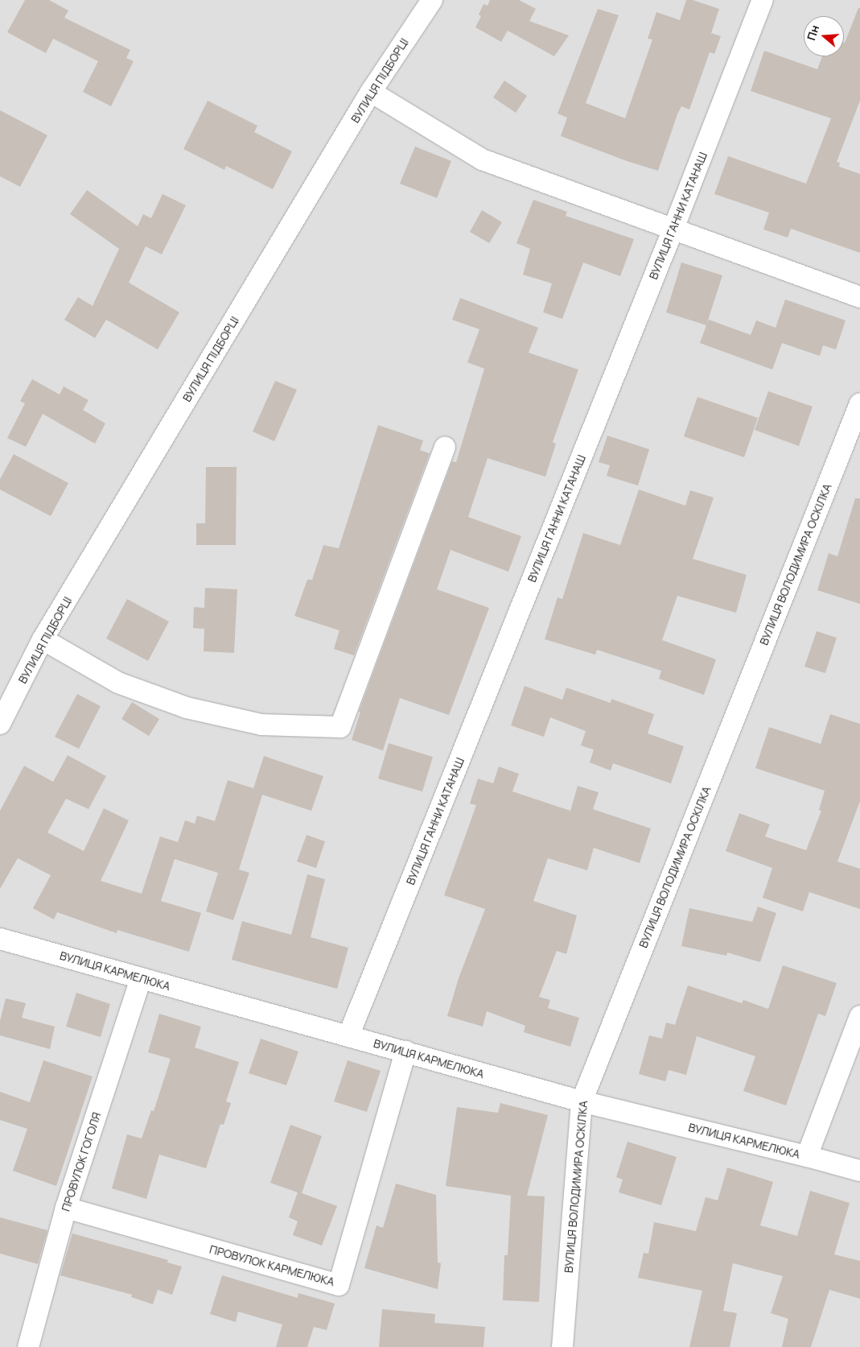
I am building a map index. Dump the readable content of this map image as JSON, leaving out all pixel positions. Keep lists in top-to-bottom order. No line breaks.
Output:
{"streets":{"street":["ВУЛИЦЯ ПІДБОРЦІ","ВУЛИЦЯ ГАННИ КАТАНАШ","ВУЛИЦЯ ВОЛОДИМИРА ОСКІЛКА","ВУЛИЦЯ КАРМЕЛЮКА","ПРОВУЛОК ГОГОЛЯ","ПРОВУЛОК КАРМЕЛЮКА"]},"crossings":[["ВУЛИЦЯ ГАННИ КАТАНАШ","ВУЛИЦЯ КАРМЕЛЮКА"],["ВУЛИЦЯ ВОЛОДИМИРА ОСКІЛКА","ВУЛИЦЯ КАРМЕЛЮКА"],["ВУЛИЦЯ КАРМЕЛЮКА","ПРОВУЛОК ГОГОЛЯ"],["ВУЛИЦЯ КАРМЕЛЮКА","ПРОВУЛОК КАРМЕЛЮКА"],["ПРОВУЛОК ГОГОЛЯ","ПРОВУЛОК КАРМЕЛЮКА"]],"north":"left"}
